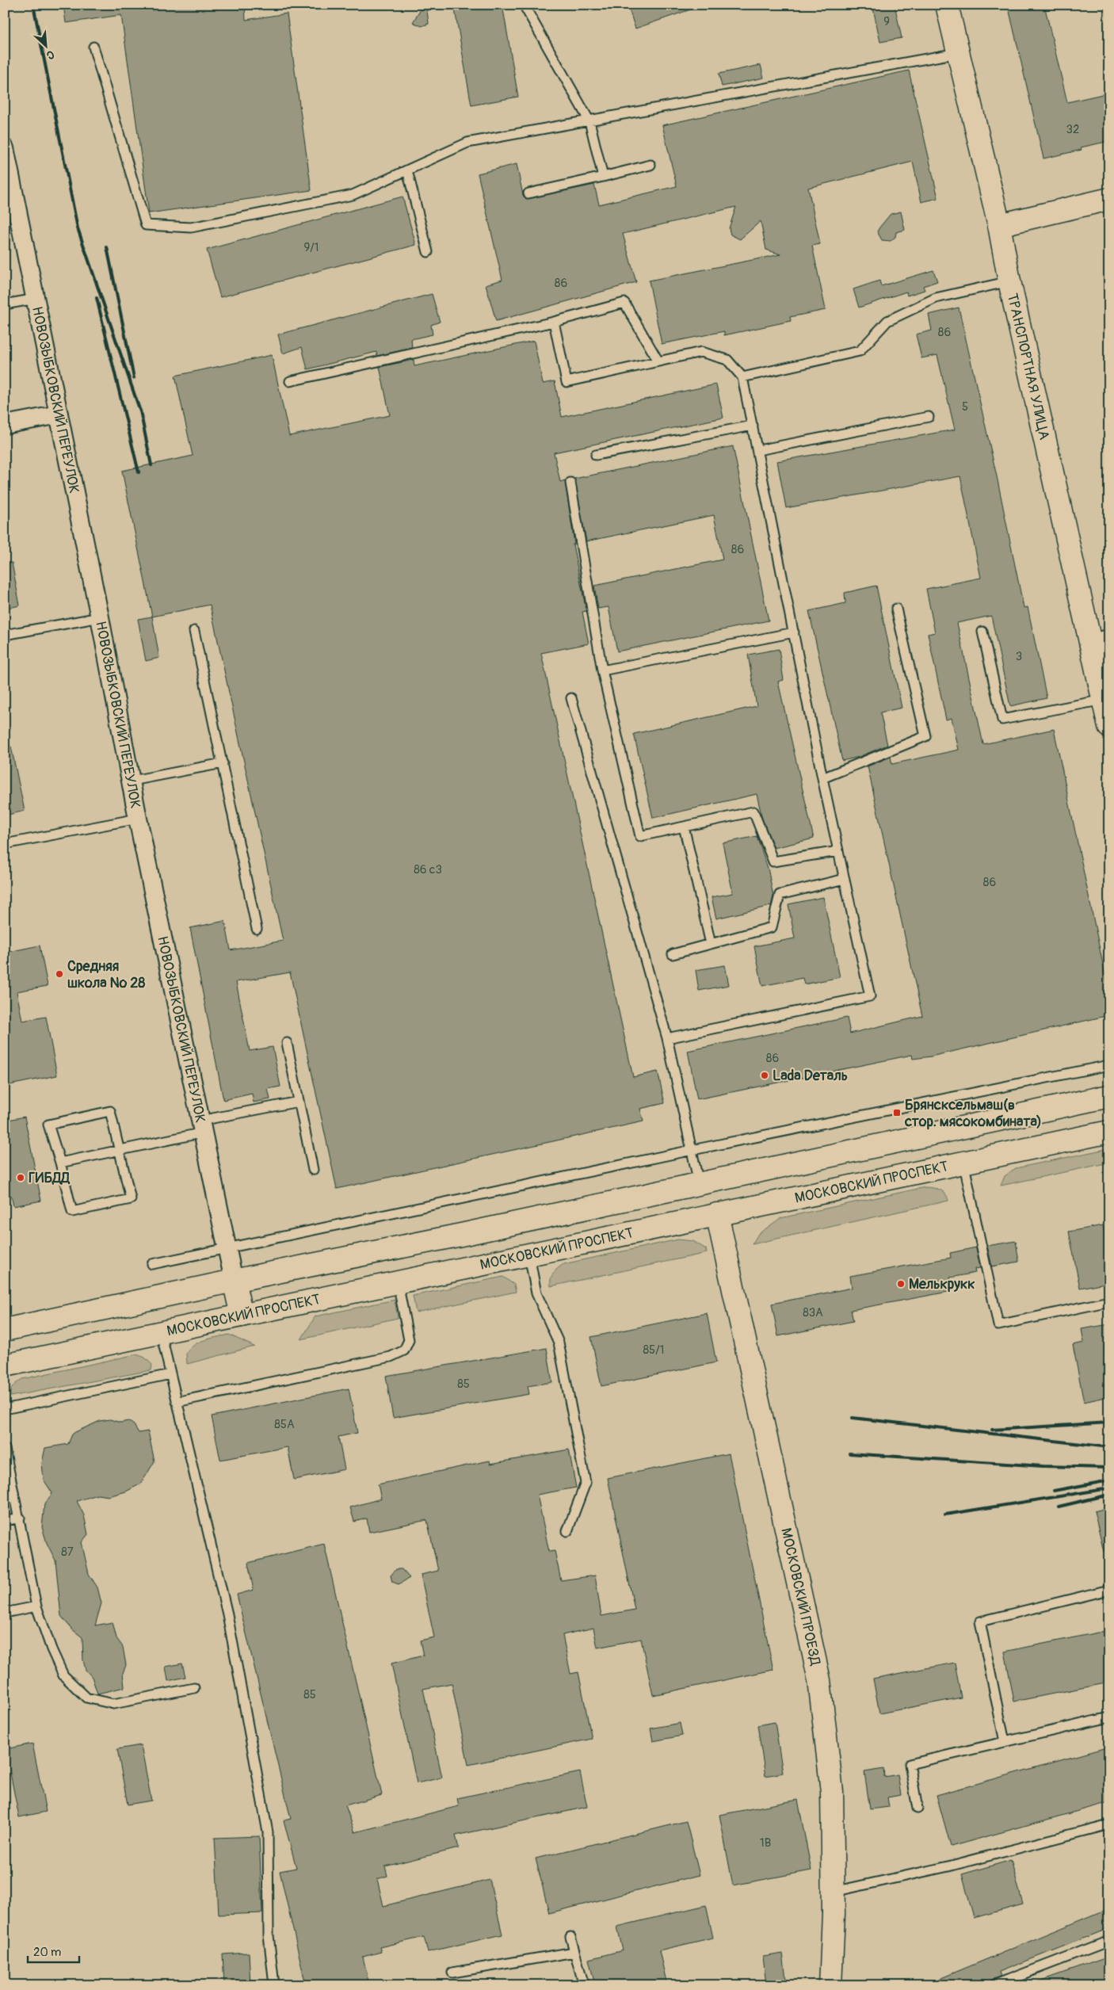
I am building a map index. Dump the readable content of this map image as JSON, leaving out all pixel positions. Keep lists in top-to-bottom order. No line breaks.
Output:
{"streets":{"main road":["ТРАНСПОРТНАЯ УЛИЦА","МОСКОВСКИЙ ПРОСПЕКТ","МОСКОВСКИЙ ПРОЕЗД"],"street":["НОВОЗЫБКОВСКИЙ ПЕРЕУЛОК"]},"crossings":[["МОСКОВСКИЙ ПРОСПЕКТ","МОСКОВСКИЙ ПРОЕЗД"]],"places":{"other":["Средняя школа № 28","Lada Dеталь","ГИБДД","Мелькрукк"],"transit":["Брянсксельмаш(в стор. мясокомбината)"]},"house_numbers":["9","32","9/1","86","86","5","86","3","86 с3","86","86","83А","85/1","85","85А","87","85","1В"],"scale_bar":"20 m","north":"bottom right"}
